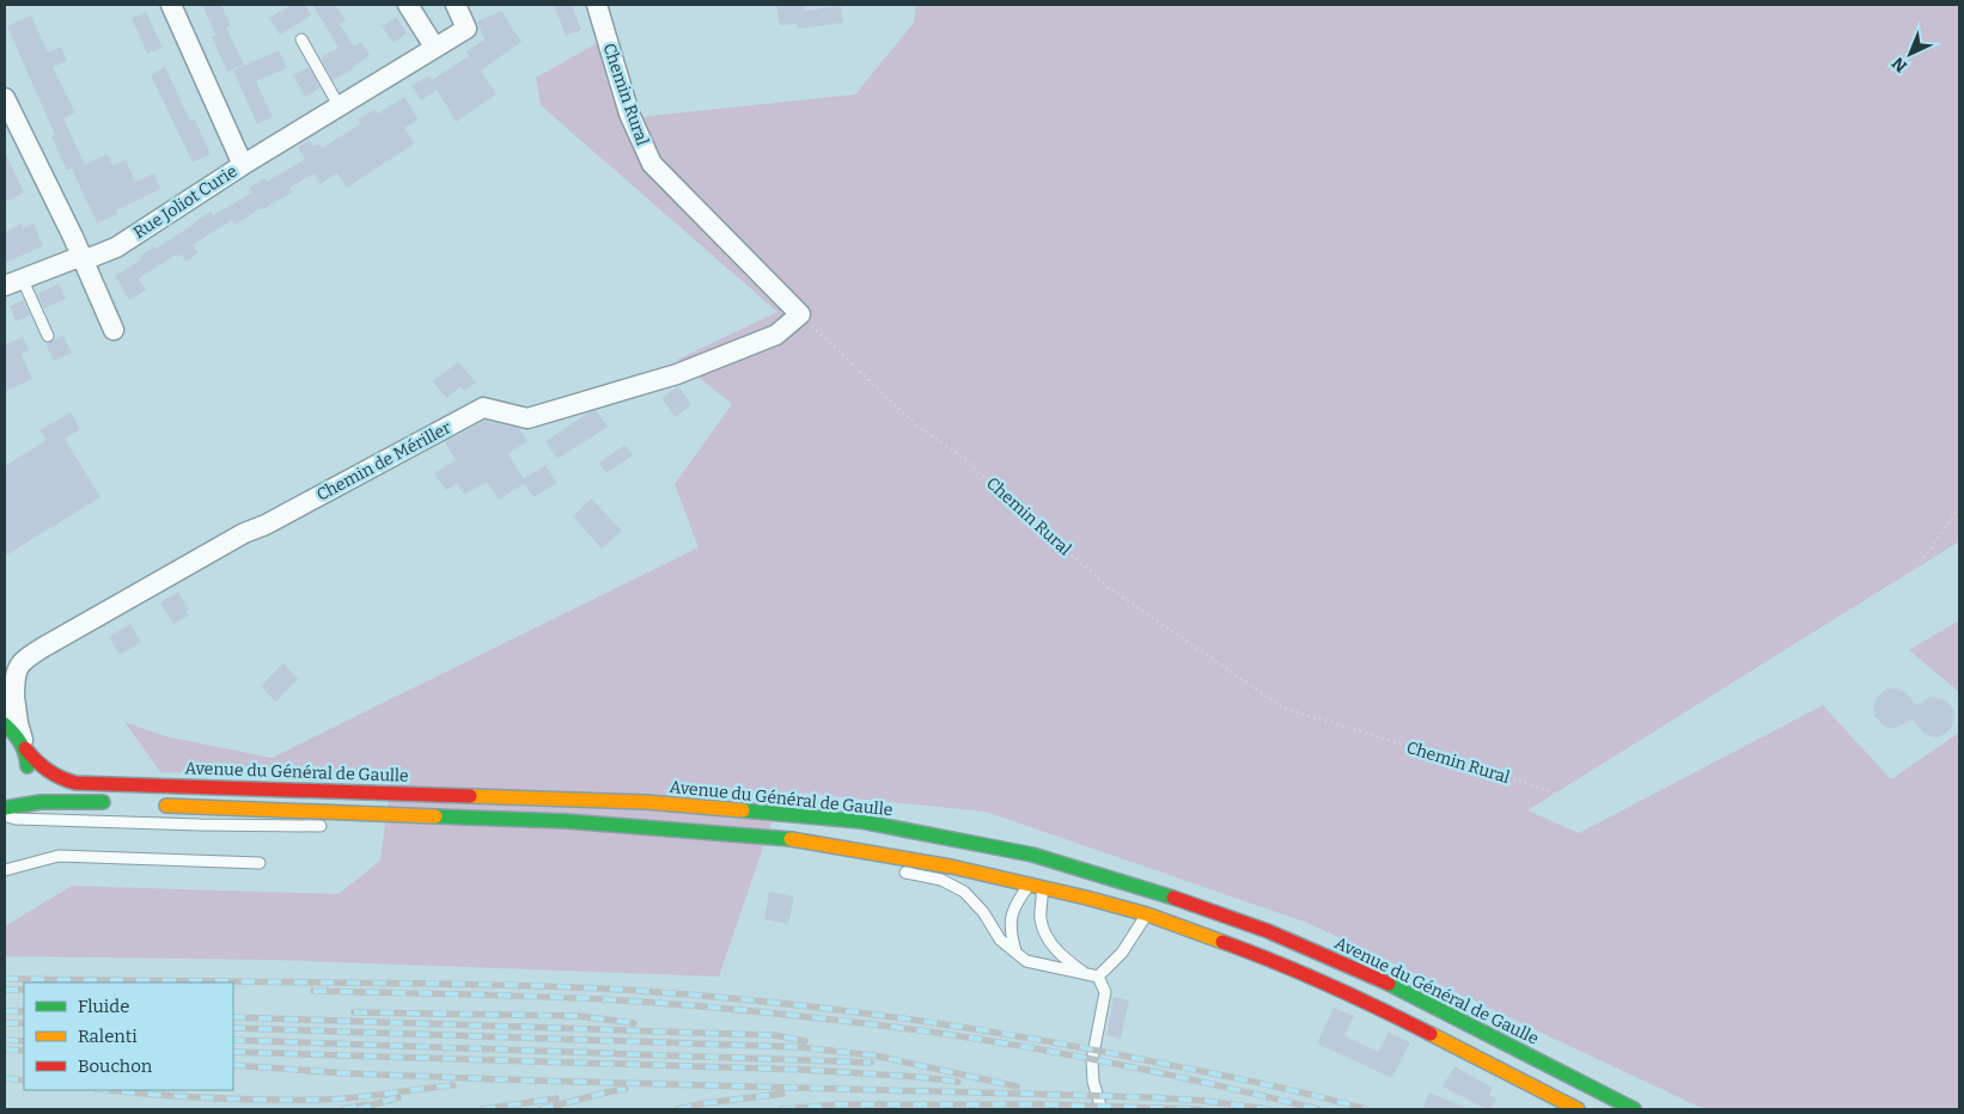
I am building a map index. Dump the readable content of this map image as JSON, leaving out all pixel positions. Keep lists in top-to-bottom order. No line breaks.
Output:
{"streets":{"main road":["Avenue du Général de Gaulle"],"street":["Chemin Rural","Rue Joliot Curie","Chemin de Mériller"]},"crossings":[["Chemin Rural","Chemin de Mériller"],["Chemin de Mériller","Avenue du Général de Gaulle"]],"legend":["Fluide","Ralenti","Bouchon"],"north":"bottom left"}
